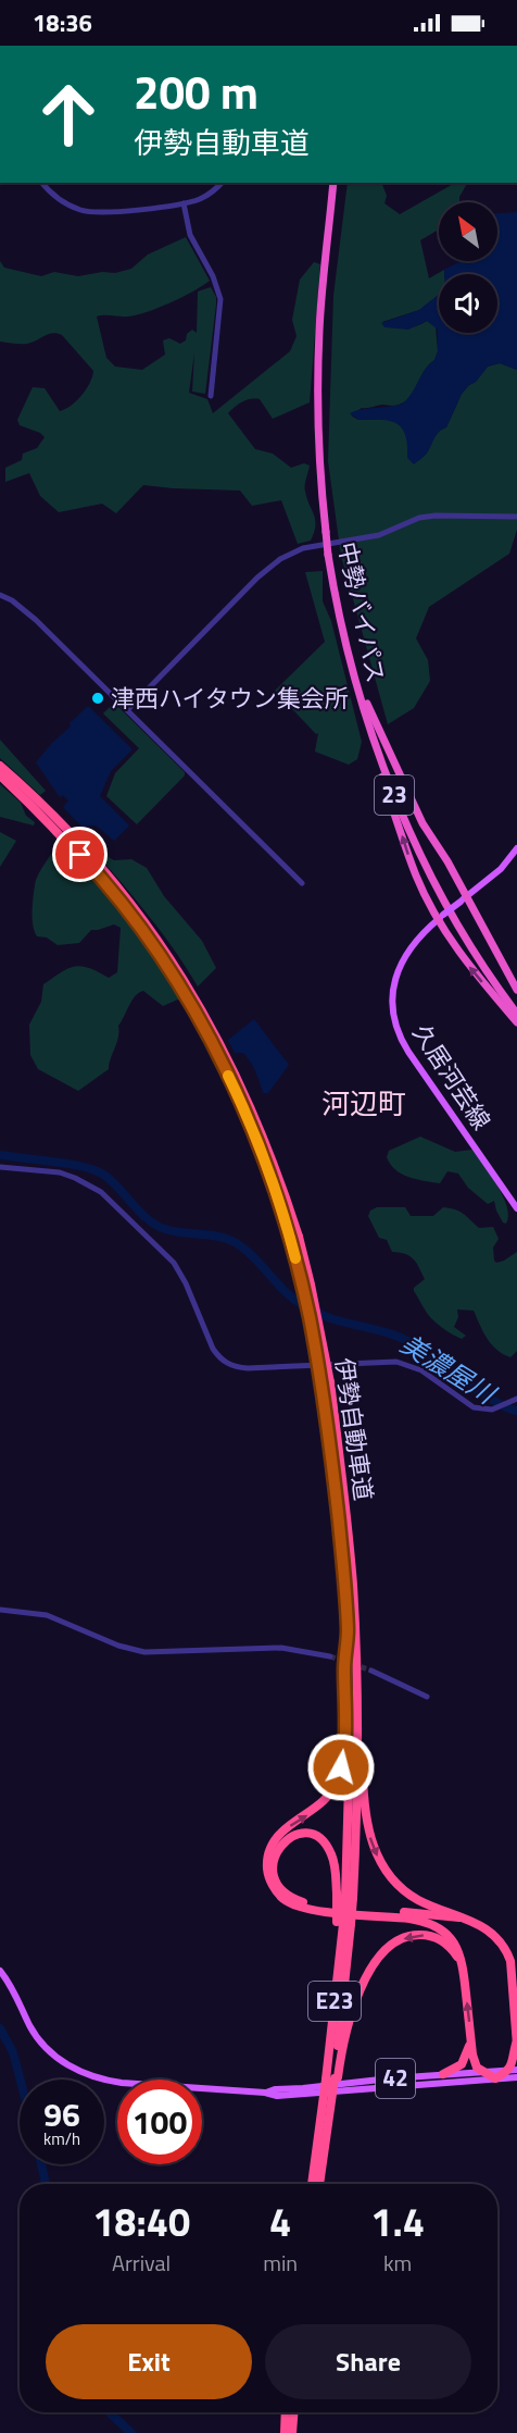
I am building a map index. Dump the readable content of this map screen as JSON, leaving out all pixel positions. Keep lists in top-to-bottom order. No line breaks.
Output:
{"streets":{"highway":["中勢バイパス","23","伊勢自動車道","E23"],"main road":["久居河芸線","42"]},"crossings":[["中勢バイパス","23"],["23","久居河芸線"]],"districts":["河辺町"],"water":["美濃屋川"],"places":["津西ハイタウン集会所"],"north":"top left","page":{"status":"18:36","turn":["200 m","伊勢自動車道"],"speed":"96 km/h","limit":"100","eta":["18:40","Arrival","4","min","1.4","km"],"buttons":["Exit","Share"]}}
